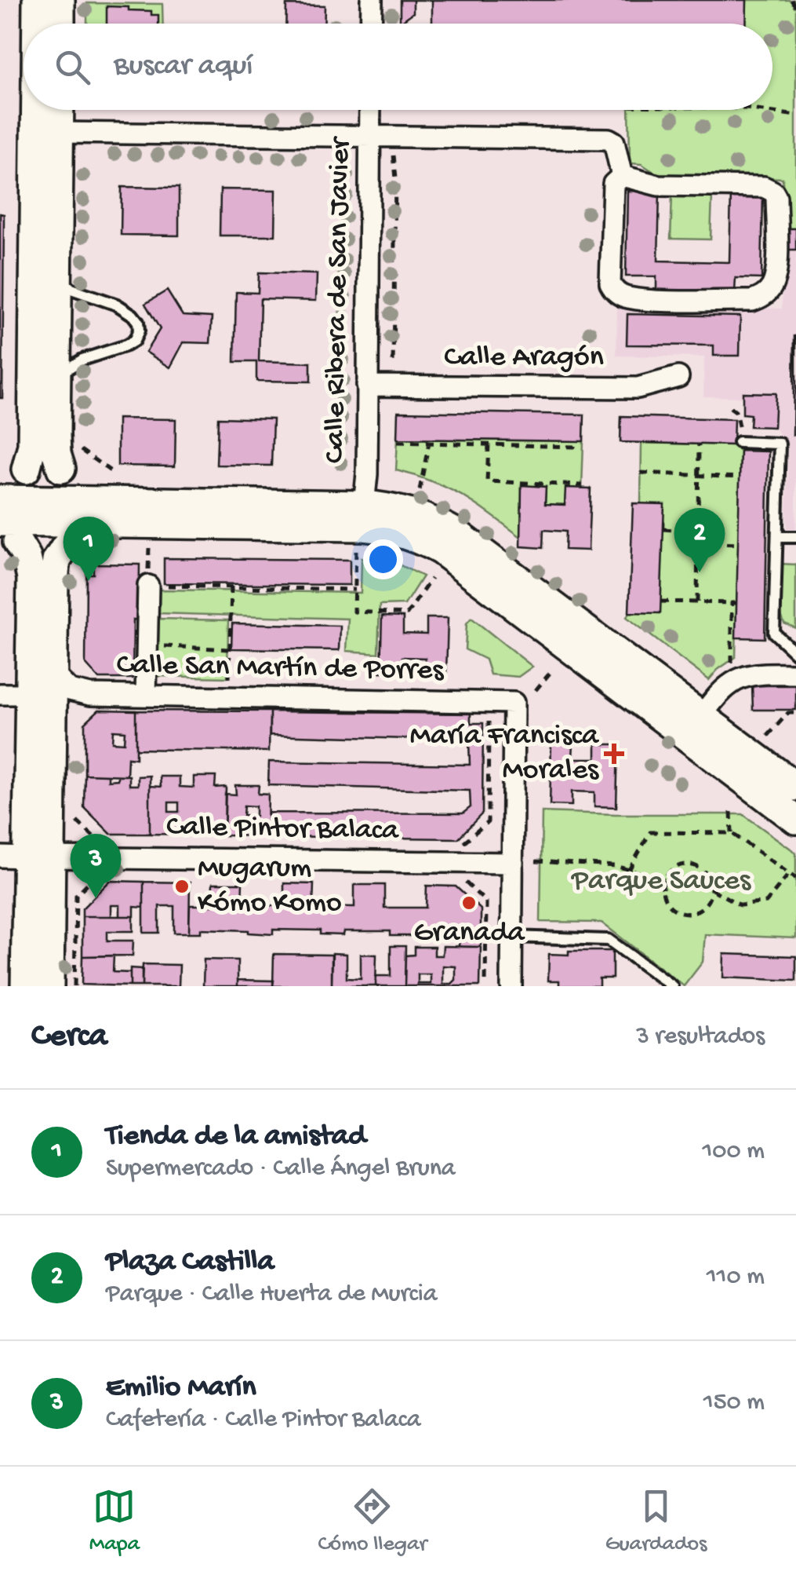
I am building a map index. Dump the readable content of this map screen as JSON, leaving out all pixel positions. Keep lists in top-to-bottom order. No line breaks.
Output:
{"streets":{"street":["Calle Ribera de San Javier","Calle Aragón","Calle San Martín de Porres","Calle Pintor Balaca"]},"crossings":[["Calle Ribera de San Javier","Calle Aragón"],["Calle San Martín de Porres","Calle Pintor Balaca"]],"parks":["Parque Sauces"],"places":{"health":["María Francisca Morales"],"other":["Mugarum Kómo Komo","Granada"]},"page":{"search":"Buscar aquí","pins":["2","1","3"],"heading":["Cerca","3 resultados"],"list":[{"mark":"1","name":"Tienda de la amistad","note":"Supermercado · Calle Ángel Bruna","value":"100 m"},{"mark":"2","name":"Plaza Castilla","note":"Parque · Calle Huerta de Murcia","value":"110 m"},{"mark":"3","name":"Emilio Marín","note":"Cafetería · Calle Pintor Balaca","value":"150 m"}],"nav":["Mapa","Cómo llegar","Guardados"]}}
